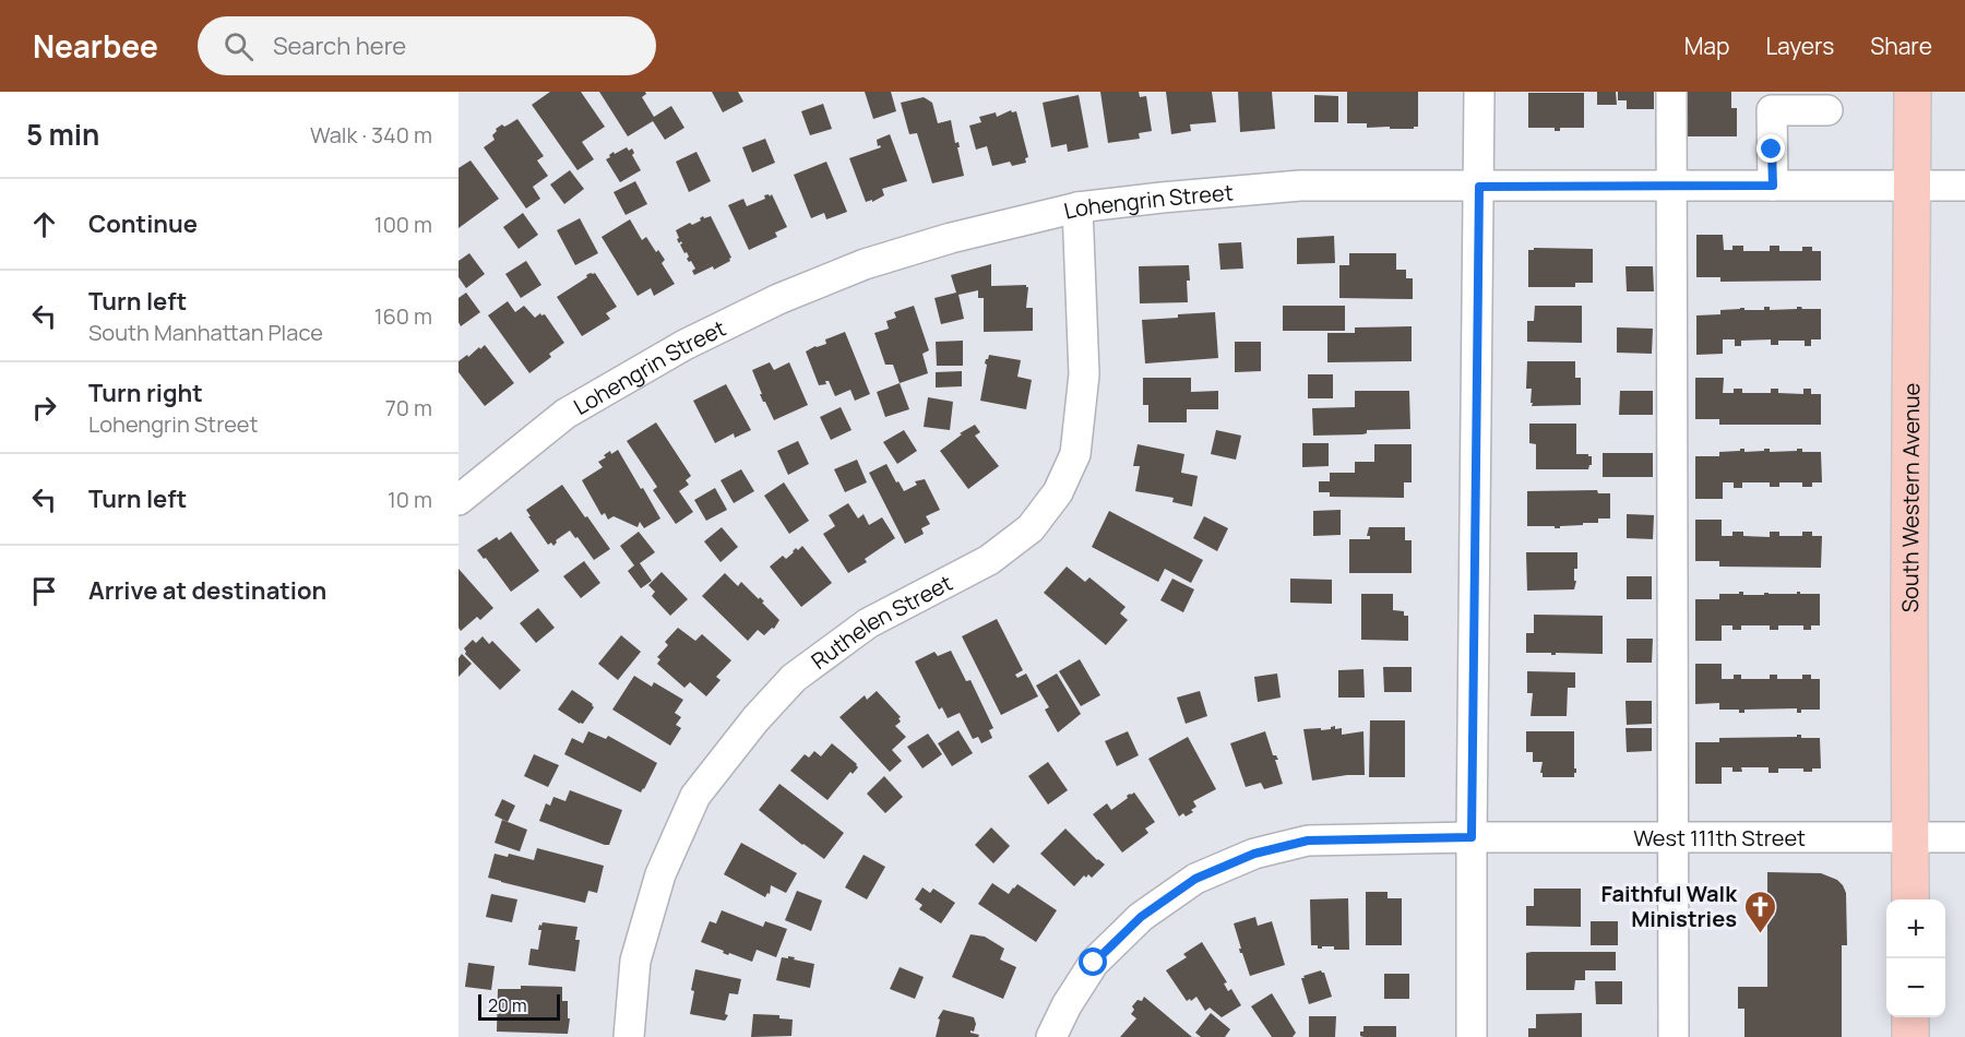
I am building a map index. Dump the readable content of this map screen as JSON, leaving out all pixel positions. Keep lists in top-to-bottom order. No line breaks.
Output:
{"streets":{"main road":["South Western Avenue"],"street":["Lohengrin Street","Ruthelen Street","West 111th Street"]},"crossings":[["Lohengrin Street","South Western Avenue"],["Lohengrin Street","Ruthelen Street"],["South Western Avenue","West 111th Street"]],"places":{"church":["Faithful Walk Ministries"]},"scale_bar":"20 m","page":{"header":"Nearbee","search":"Search here","nav":["Map","Layers","Share"],"heading":["5 min","Walk · 340 m"],"list":[["Continue","100 m"],["Turn left","South Manhattan Place","160 m"],["Turn right","Lohengrin Street","70 m"],["Turn left","10 m"],"Arrive at destination"],"map_buttons":["+","−"],"scale":"20 m"}}
